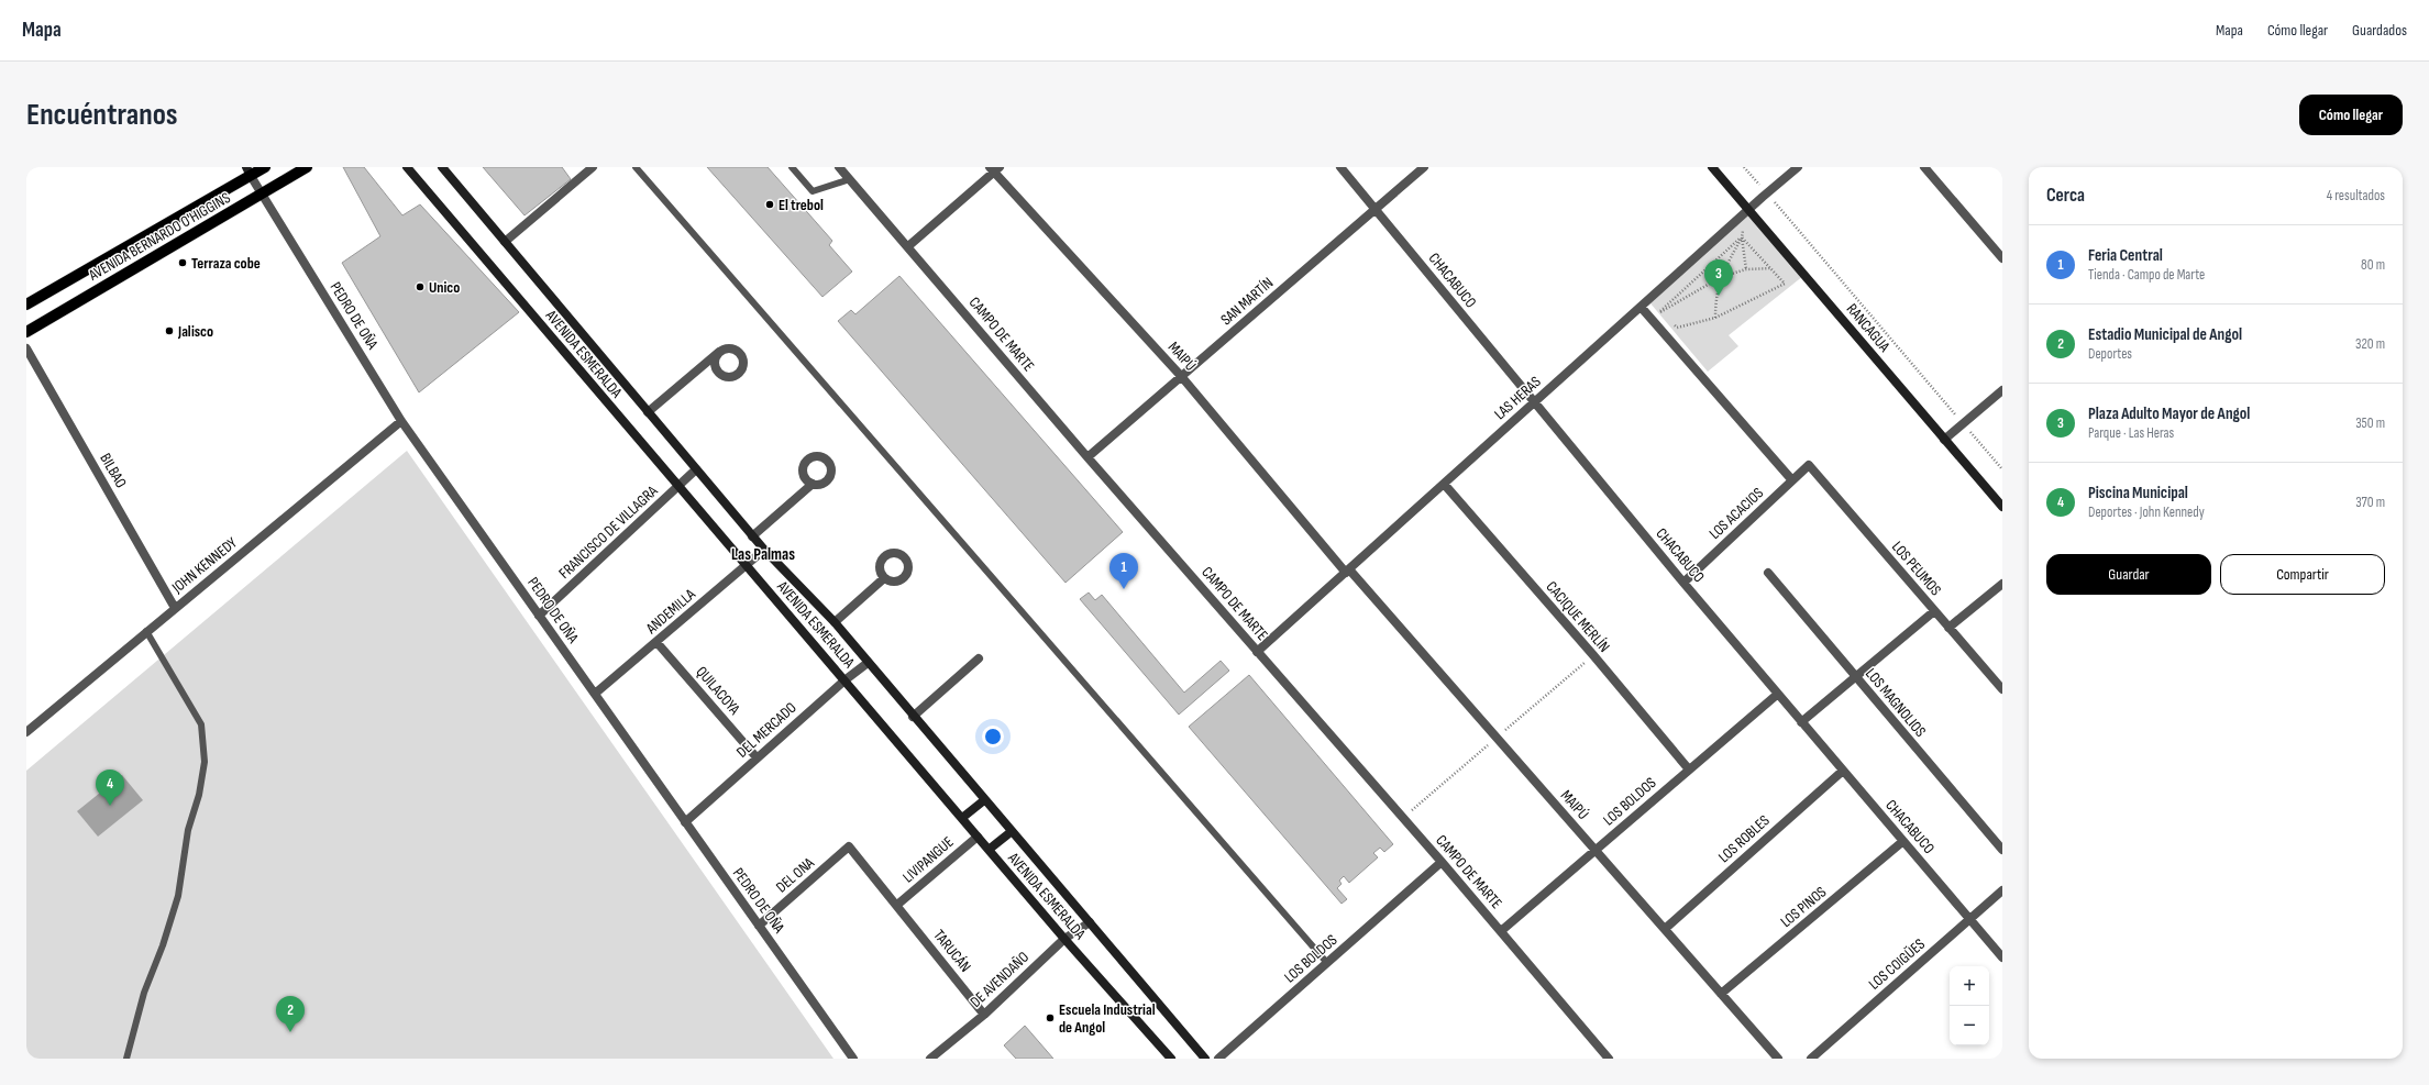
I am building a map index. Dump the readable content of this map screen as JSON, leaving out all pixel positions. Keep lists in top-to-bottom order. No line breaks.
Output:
{"streets":{"main road":["AVENIDA BERNARDO O'HIGGINS"],"street":["CHACABUCO","SAN MARTÍN","PEDRO DE OÑA","RANCAGUA","CAMPO DE MARTE","AVENIDA ESMERALDA","MAIPÚ","LAS HERAS","BILBAO","LOS ACACIOS","FRANCISCO DE VILLAGRA","JOHN KENNEDY","LOS PEUMOS","ANDEMILLA","CACIQUE MERLÍN","QUILACOYA","LOS MAGNOLIOS","DEL MERCADO","LOS BOLDOS","LOS ROBLES","LIVIPANGUE","DEL ONA","LOS PINOS","TARUCÁN","LOS COIGÜES","DE AVENDAÑO"]},"crossings":[["AVENIDA BERNARDO O'HIGGINS","PEDRO DE OÑA"],["CHACABUCO","SAN MARTÍN"],["CHACABUCO","LAS HERAS"],["CHACABUCO","LOS ACACIOS"],["CHACABUCO","LOS BOLDOS"],["CHACABUCO","LOS ROBLES"],["CHACABUCO","LOS PINOS"],["CHACABUCO","LOS COIGÜES"],["SAN MARTÍN","CAMPO DE MARTE"],["SAN MARTÍN","MAIPÚ"],["PEDRO DE OÑA","FRANCISCO DE VILLAGRA"],["PEDRO DE OÑA","JOHN KENNEDY"],["PEDRO DE OÑA","ANDEMILLA"],["PEDRO DE OÑA","DEL MERCADO"],["PEDRO DE OÑA","DEL ONA"],["RANCAGUA","LAS HERAS"],["CAMPO DE MARTE","LAS HERAS"],["CAMPO DE MARTE","LOS BOLDOS"],["AVENIDA ESMERALDA","FRANCISCO DE VILLAGRA"],["AVENIDA ESMERALDA","ANDEMILLA"],["AVENIDA ESMERALDA","DEL MERCADO"],["AVENIDA ESMERALDA","LIVIPANGUE"],["AVENIDA ESMERALDA","DE AVENDAÑO"],["MAIPÚ","LAS HERAS"],["MAIPÚ","LOS BOLDOS"],["MAIPÚ","LOS ROBLES"],["MAIPÚ","LOS PINOS"],["LAS HERAS","CACIQUE MERLÍN"],["BILBAO","JOHN KENNEDY"],["LOS ACACIOS","LOS PEUMOS"],["ANDEMILLA","QUILACOYA"],["CACIQUE MERLÍN","LOS BOLDOS"],["QUILACOYA","DEL MERCADO"],["LIVIPANGUE","TARUCÁN"],["DEL ONA","TARUCÁN"],["TARUCÁN","DE AVENDAÑO"]],"districts":["Las Palmas"],"places":["El trebol","Terraza cobe","Unico","Jalisco","Escuela Industrial de Angol"],"page":{"header":"Mapa","nav":["Mapa","Cómo llegar","Guardados"],"buttons":["Cómo llegar",["Guardar","Compartir"]],"title":"Encuéntranos","heading":["Cerca","4 resultados"],"list":[{"mark":"1","name":"Feria Central","note":"Tienda · Campo de Marte","value":"80 m"},{"mark":"2","name":"Estadio Municipal de Angol","note":"Deportes","value":"320 m"},{"mark":"3","name":"Plaza Adulto Mayor de Angol","note":"Parque · Las Heras","value":"350 m"},{"mark":"4","name":"Piscina Municipal","note":"Deportes · John Kennedy","value":"370 m"}],"pins":["3","1","4","2"],"map_buttons":["+","−"]}}
